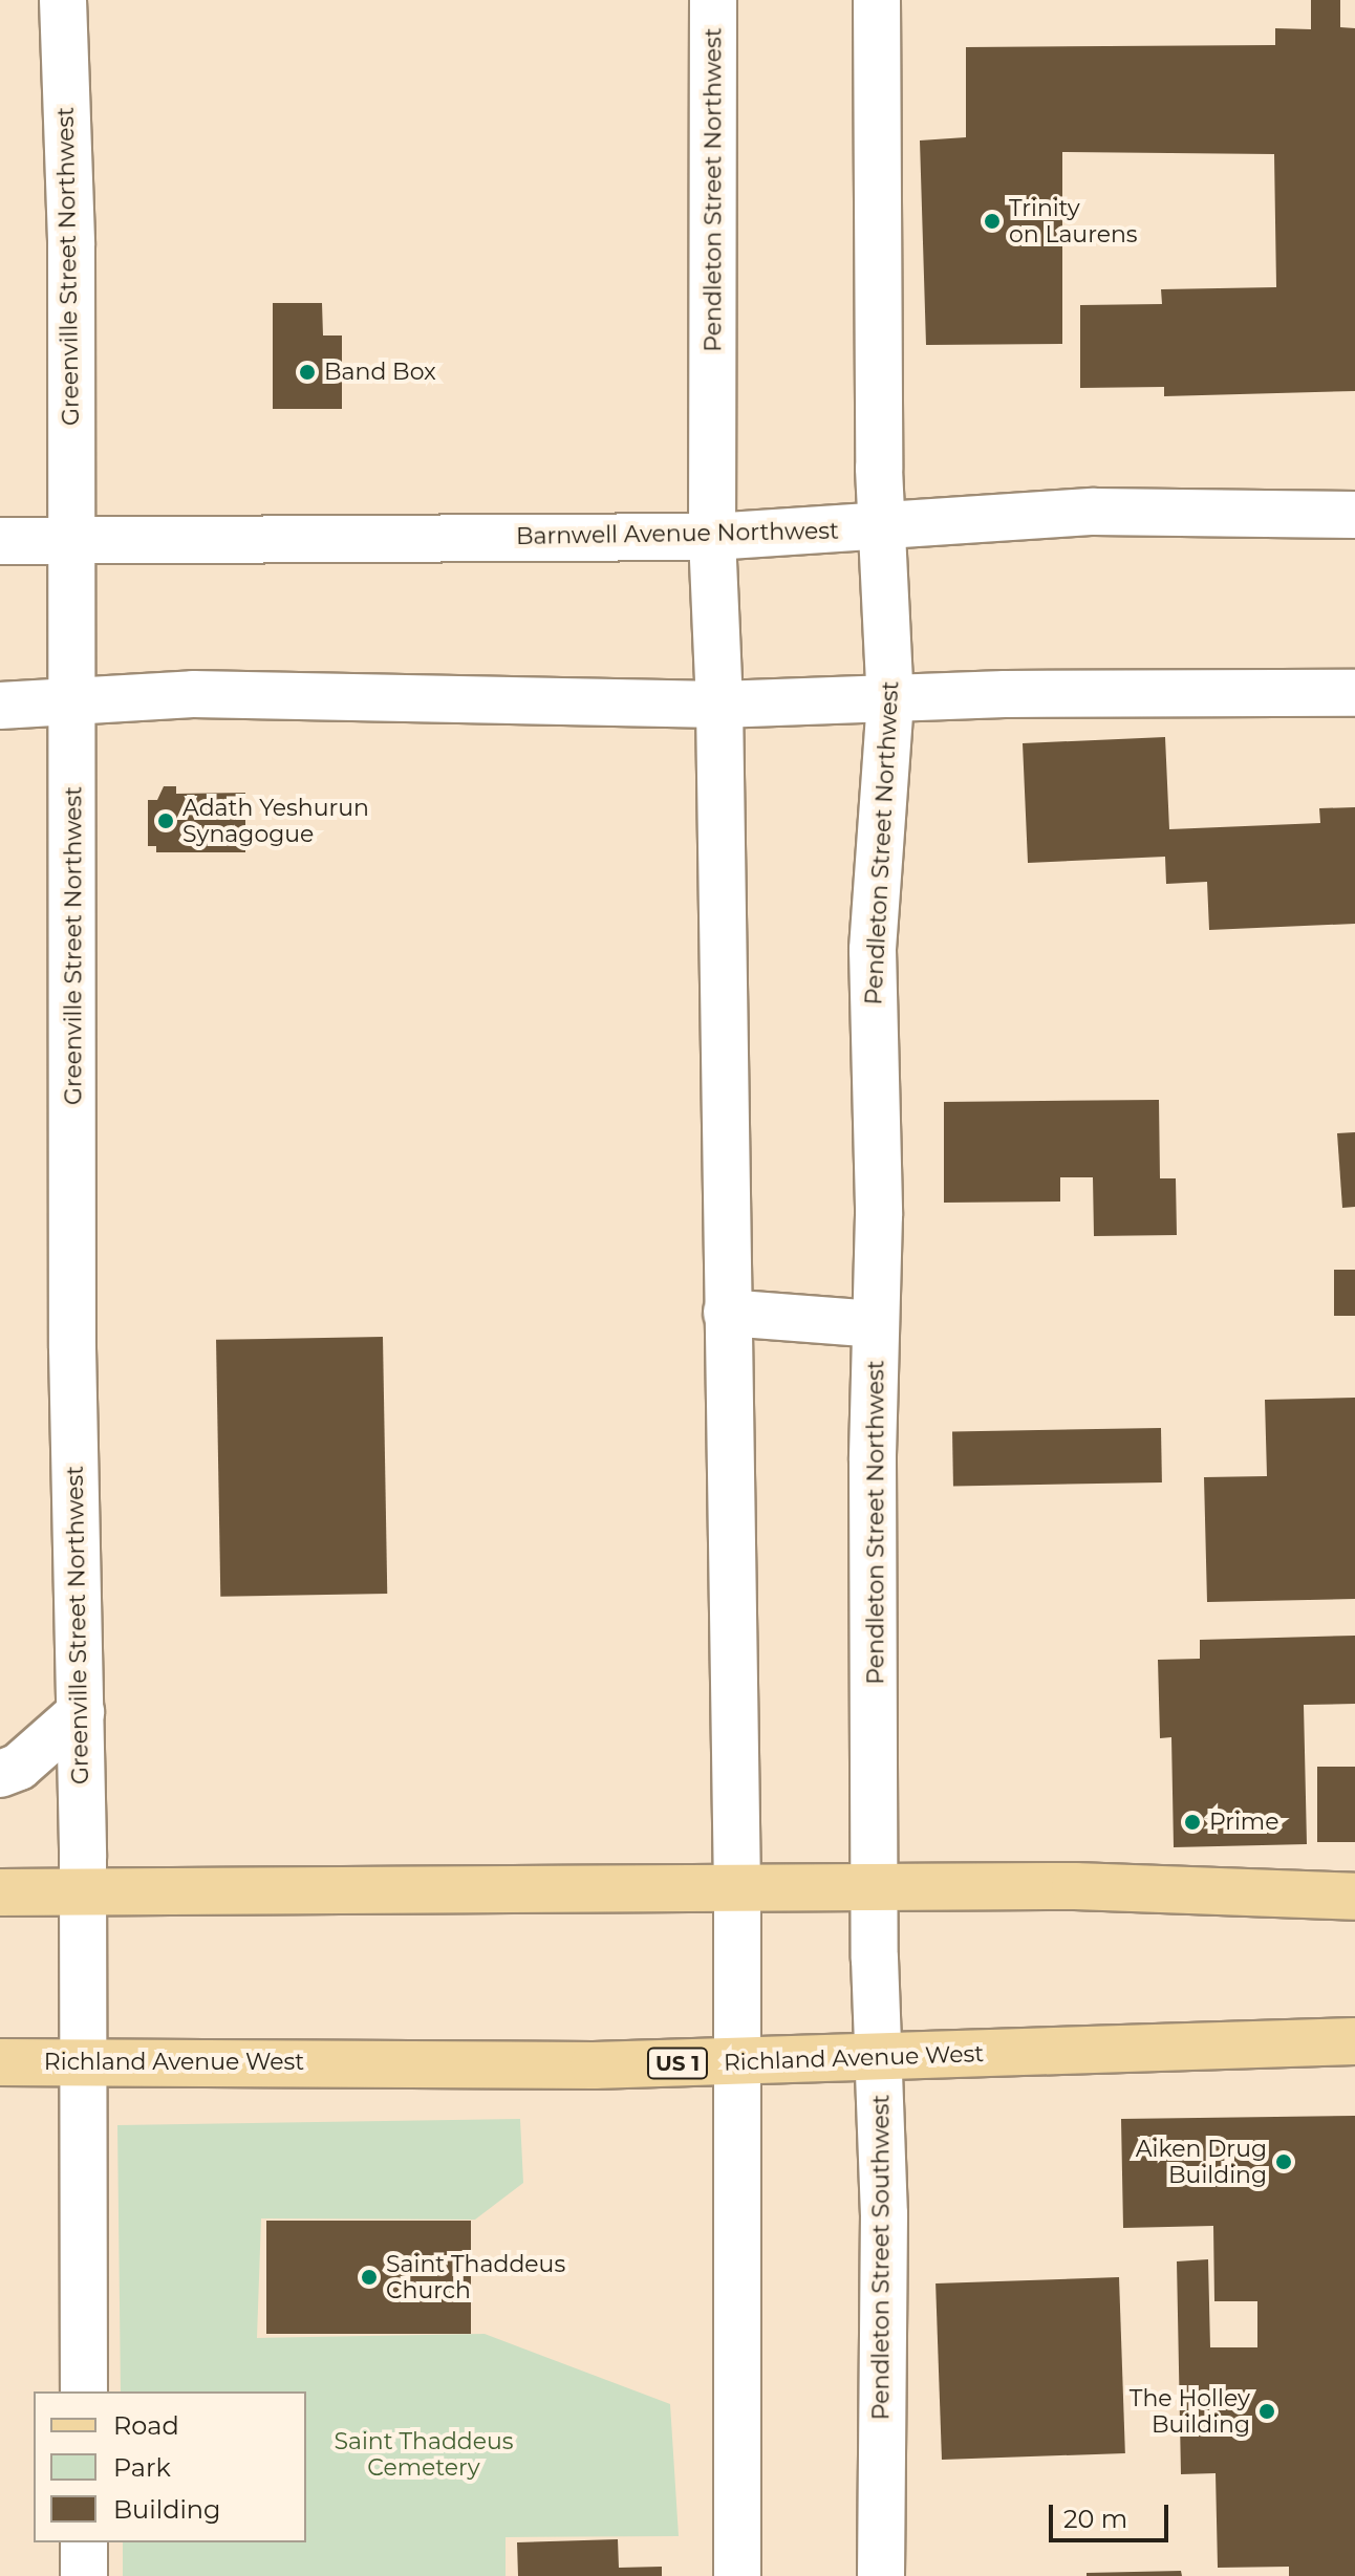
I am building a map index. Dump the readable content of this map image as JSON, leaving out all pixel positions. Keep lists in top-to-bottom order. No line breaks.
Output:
{"streets":{"main road":["Richland Avenue West","US 1"],"street":["Pendleton Street Northwest","Greenville Street Northwest","Barnwell Avenue Northwest","Pendleton Street Southwest"]},"crossings":[["Pendleton Street Northwest","Barnwell Avenue Northwest"],["Pendleton Street Northwest","Pendleton Street Southwest"],["Greenville Street Northwest","Barnwell Avenue Northwest"],["Greenville Street Northwest","Richland Avenue West"],["Richland Avenue West","Pendleton Street Southwest"]],"parks":["Saint Thaddeus Cemetery"],"places":["Trinity on Laurens","Band Box","Adath Yeshurun Synagogue","Prime","Aiken Drug Building","Saint Thaddeus Church","The Holley Building"],"legend":["Road","Park","Building"],"scale_bar":"20 m"}
